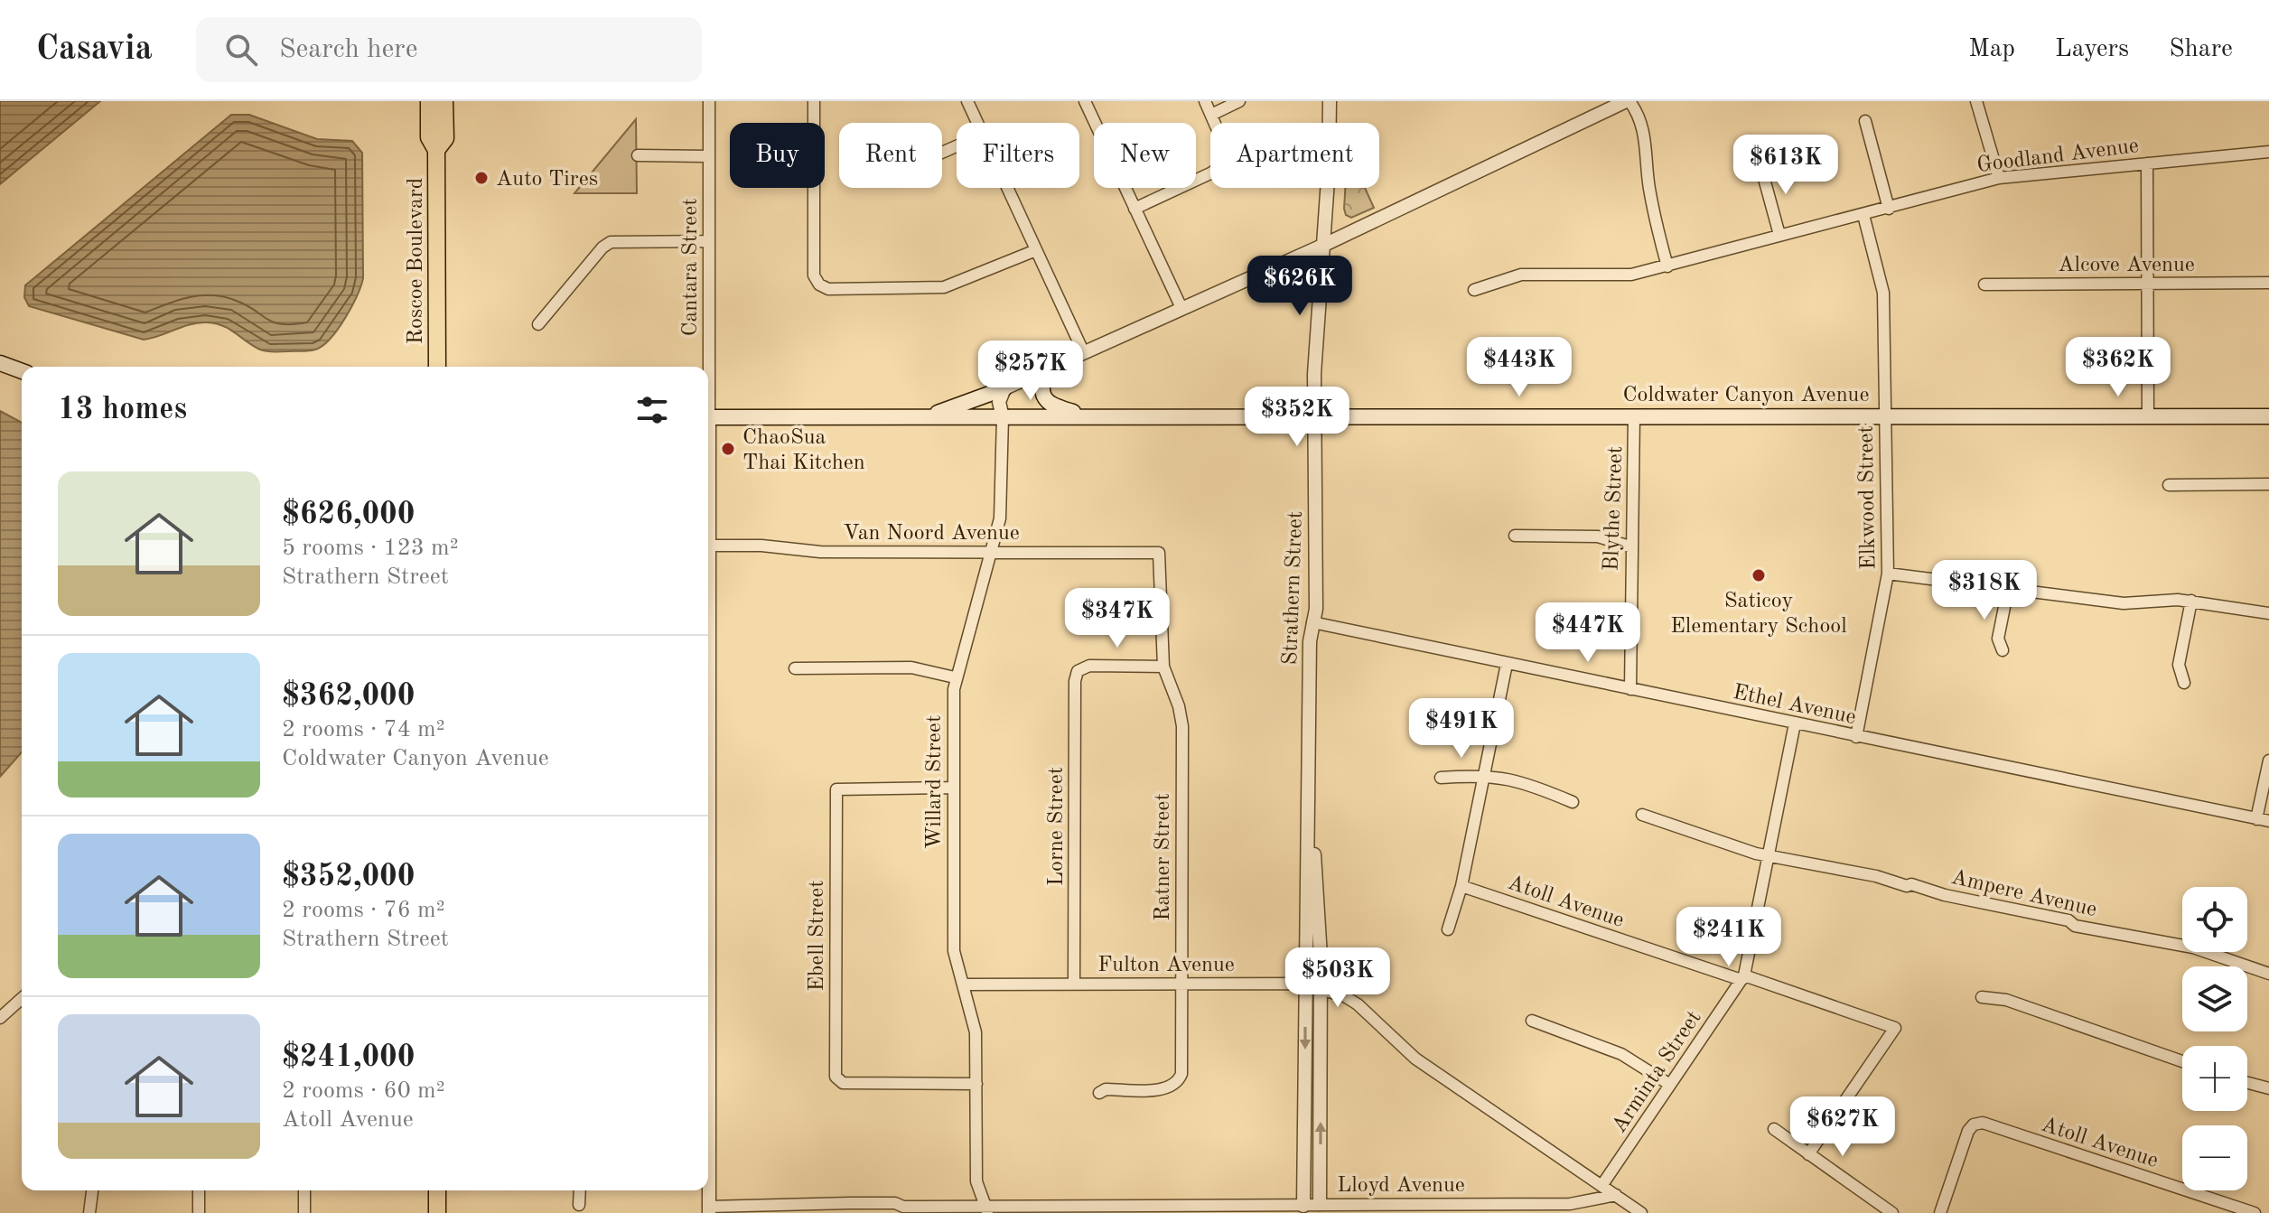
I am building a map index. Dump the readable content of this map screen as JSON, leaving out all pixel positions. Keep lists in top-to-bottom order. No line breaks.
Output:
{"streets":{"main road":["Roscoe Boulevard","Coldwater Canyon Avenue"],"street":["Goodland Avenue","Alcove Avenue","Cantara Street","Elkwood Street","Blythe Street","Van Noord Avenue","Strathern Street","Ethel Avenue","Willard Street","Lorne Street","Ratner Street","Ampere Avenue","Atoll Avenue","Ebell Street","Fulton Avenue","Arminta Street","Lloyd Avenue"]},"crossings":[["Goodland Avenue","Elkwood Street"],["Cantara Street","Lloyd Avenue"],["Coldwater Canyon Avenue","Elkwood Street"],["Coldwater Canyon Avenue","Blythe Street"],["Coldwater Canyon Avenue","Strathern Street"],["Coldwater Canyon Avenue","Willard Street"],["Elkwood Street","Ethel Avenue"],["Blythe Street","Ethel Avenue"],["Van Noord Avenue","Willard Street"],["Van Noord Avenue","Ratner Street"],["Strathern Street","Ethel Avenue"],["Strathern Street","Fulton Avenue"],["Strathern Street","Lloyd Avenue"],["Ethel Avenue","Arminta Street"],["Willard Street","Ebell Street"],["Willard Street","Fulton Avenue"],["Willard Street","Lloyd Avenue"],["Lorne Street","Ratner Street"],["Lorne Street","Fulton Avenue"],["Ratner Street","Fulton Avenue"],["Ampere Avenue","Arminta Street"],["Atoll Avenue","Arminta Street"],["Fulton Avenue","Arminta Street"],["Fulton Avenue","Lloyd Avenue"]],"places":["Auto Tires","ChaoSua Thai Kitchen","Saticoy Elementary School"],"page":{"header":"Casavia","search":"Search here","nav":["Map","Layers","Share"],"chip":["Buy","Rent","Filters","New","Apartment"],"price":["$613K","$626K","$443K","$362K","$257K","$352K","$318K","$347K","$447K","$491K","$241K","$503K","$627K"],"heading":"13 homes","list":[{"name":"$626,000","note":"5 rooms · 123 m² · Strathern Street"},{"name":"$362,000","note":"2 rooms · 74 m² · Coldwater Canyon Avenue"},{"name":"$352,000","note":"2 rooms · 76 m² · Strathern Street"},{"name":"$241,000","note":"2 rooms · 60 m² · Atoll Avenue"}],"map_buttons":["+","−"]}}
